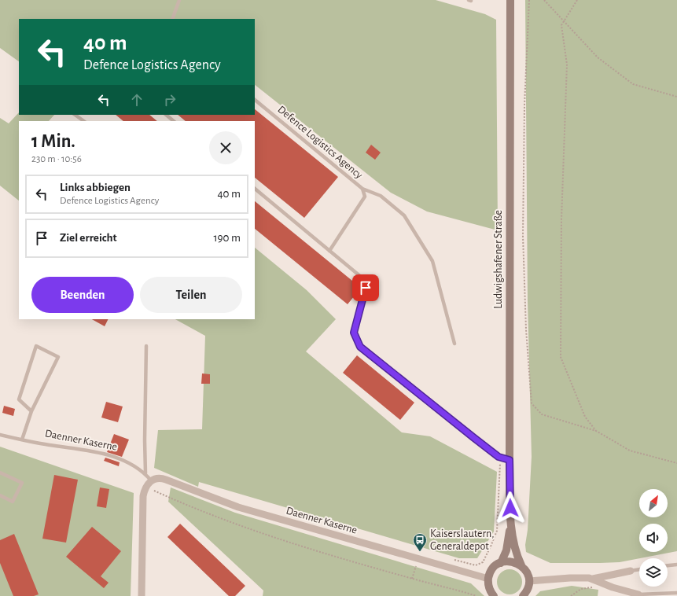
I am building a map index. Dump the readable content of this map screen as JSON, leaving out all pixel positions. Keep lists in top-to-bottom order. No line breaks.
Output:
{"streets":{"street":["Ludwigshafener Straße","Daenner Kaserne"],"lane":["Defence Logistics Agency"]},"places":{"bus stop":["Kaiserslautern, Generaldepot"]},"north":"top right","page":{"turn":["40 m","Defence Logistics Agency"],"heading":["1 Min.","230 m · 10:56"],"list":[{"name":"Links abbiegen","note":"Defence Logistics Agency","value":"40 m"},{"name":"Ziel erreicht","value":"190 m"}],"buttons":["Beenden","Teilen"]}}
